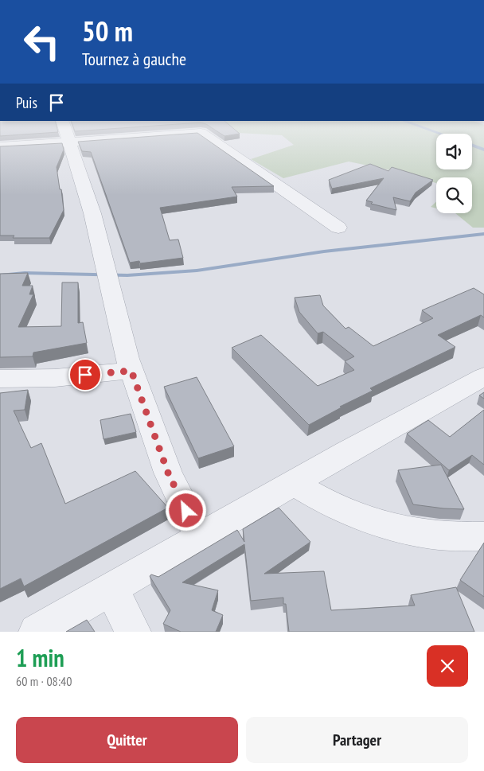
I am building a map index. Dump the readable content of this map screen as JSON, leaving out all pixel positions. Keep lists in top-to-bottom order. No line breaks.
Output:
{"page":{"turn":["50 m","Tournez à gauche"],"then":"Puis","heading":["1 min","60 m · 08:40"],"buttons":["Quitter","Partager"]}}
